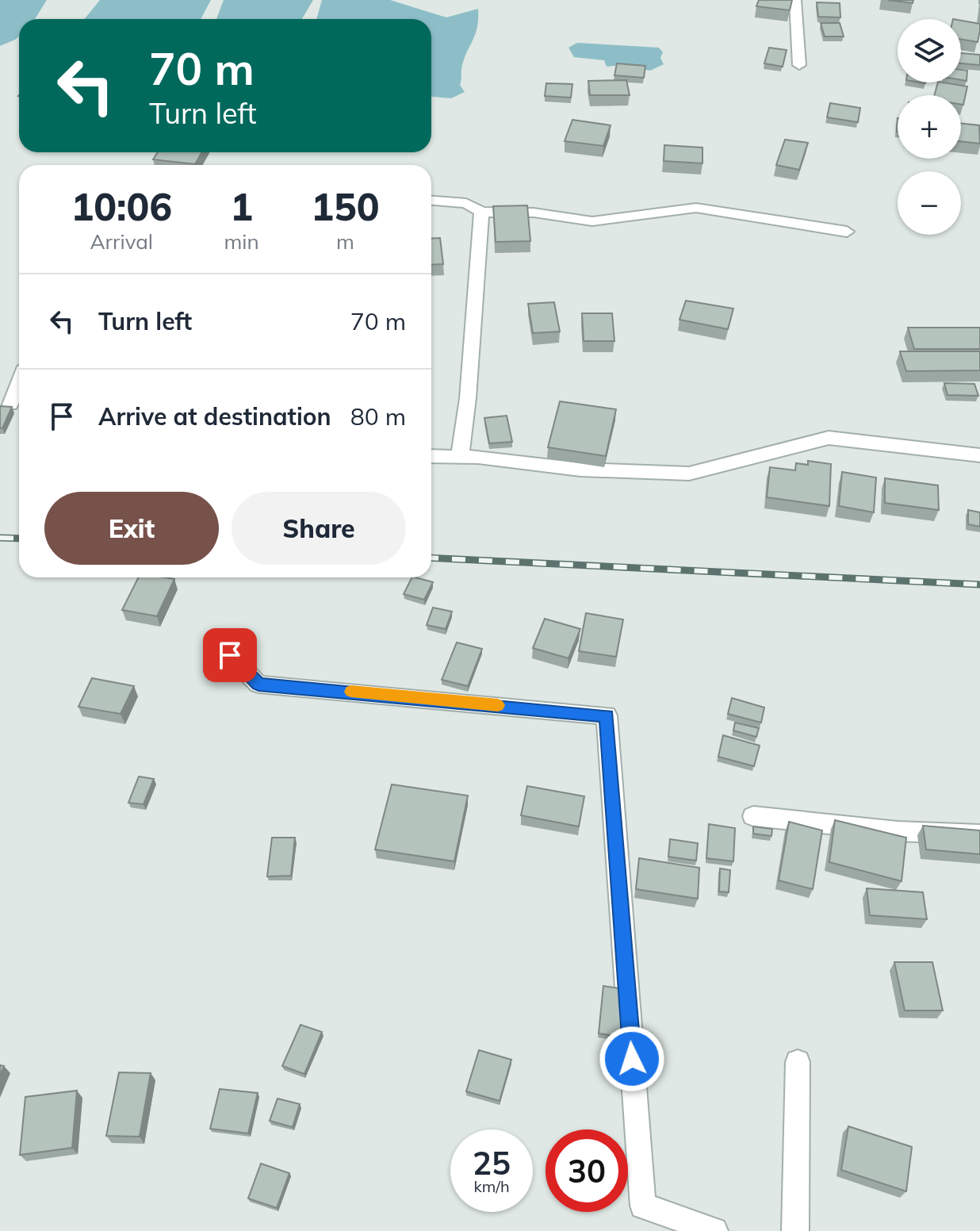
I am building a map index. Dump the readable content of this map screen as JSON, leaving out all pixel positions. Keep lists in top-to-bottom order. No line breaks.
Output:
{"page":{"map_buttons":["+","−"],"turn":["70 m","Turn left"],"eta":["10:06","Arrival","1","min","150","m"],"list":[{"name":"Turn left","value":"70 m"},{"name":"Arrive at destination","value":"80 m"}],"buttons":["Exit","Share"],"speed":"25 km/h","limit":"30"}}
